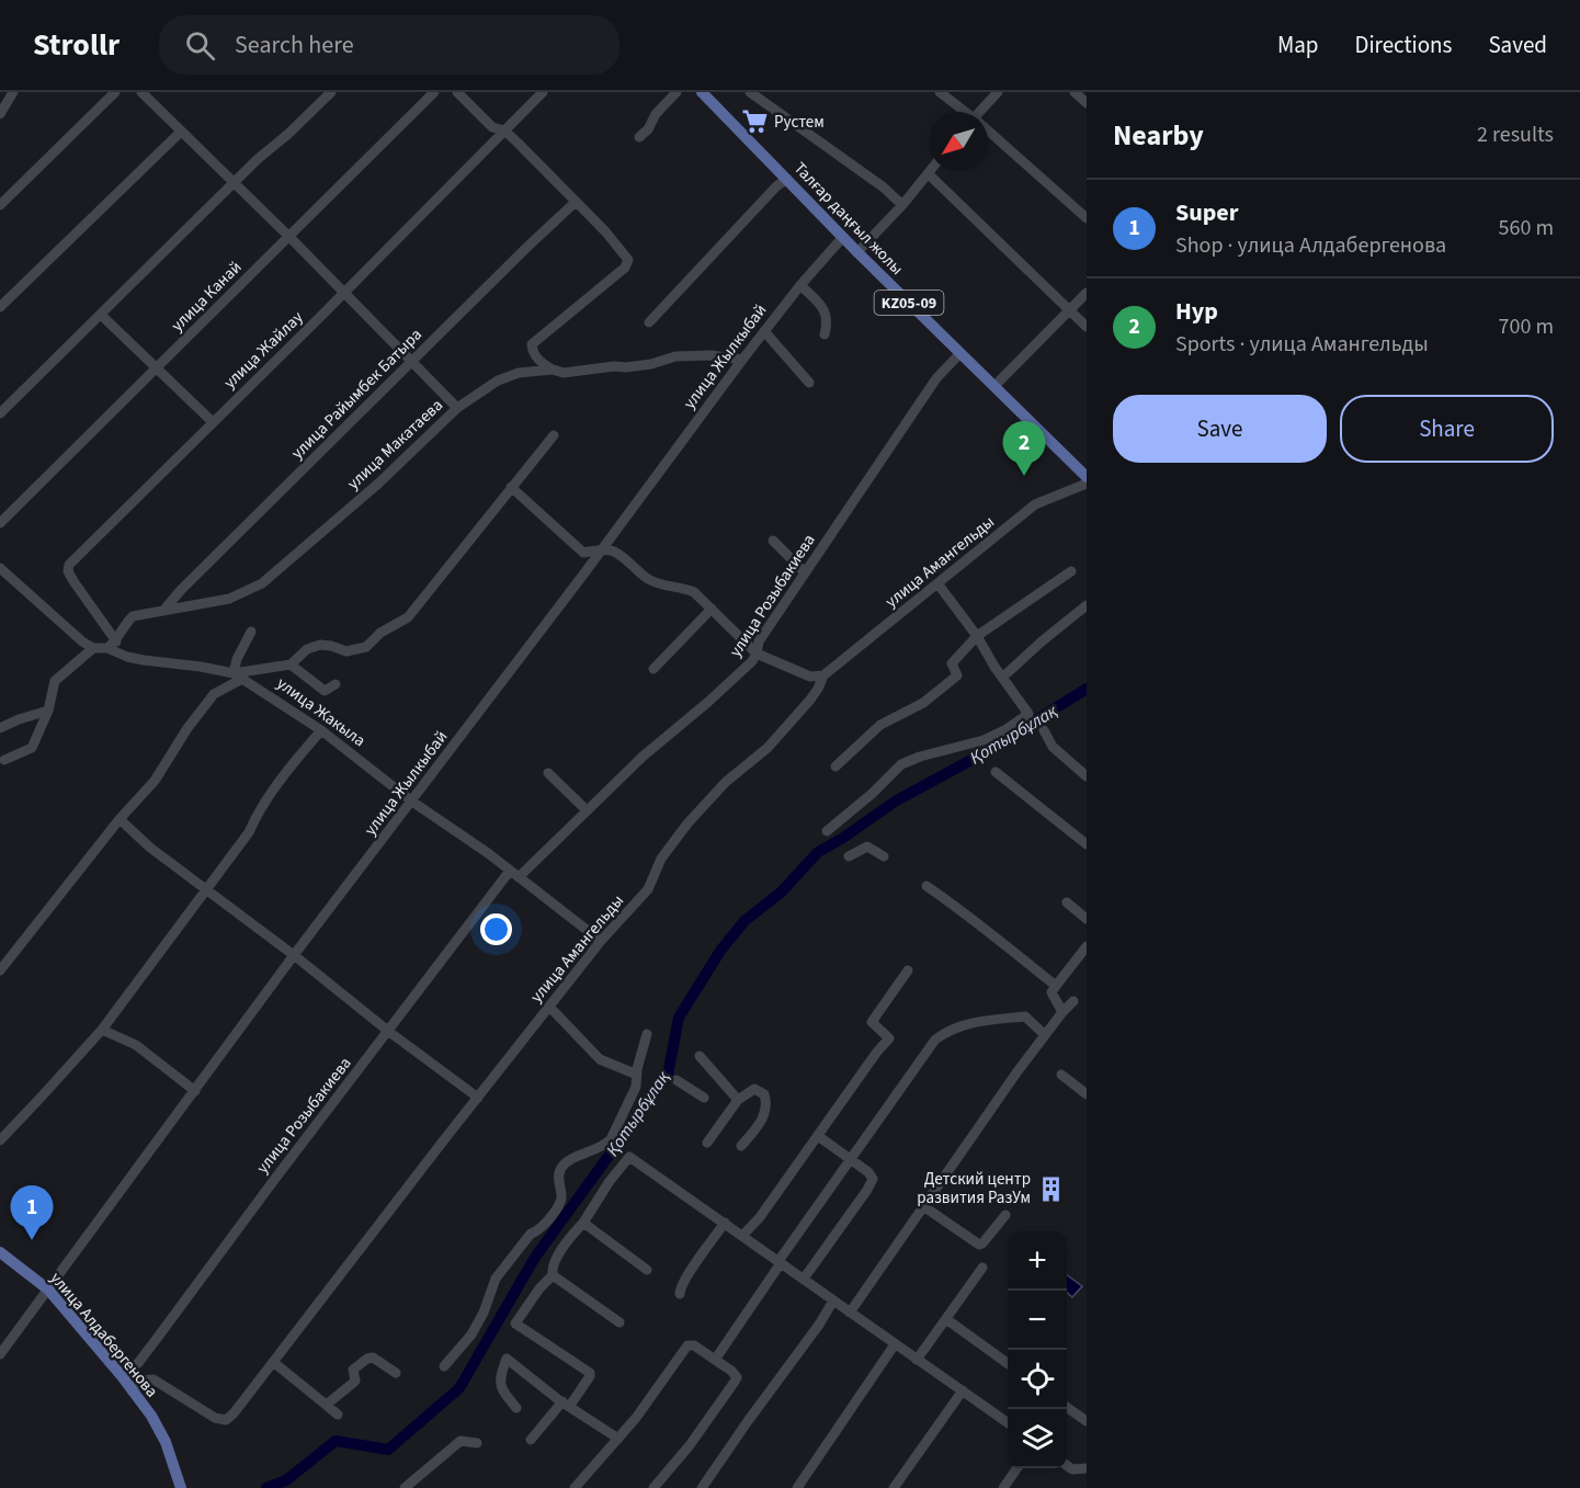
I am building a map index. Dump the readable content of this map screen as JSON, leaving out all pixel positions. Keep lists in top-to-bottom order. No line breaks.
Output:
{"streets":{"main road":["Талғар даңғыл жолы","KZ05-09","улица Алдабергенова"],"street":["улица Канай","улица Жайлау","улица Жылкыбай","улица Райымбек Батыра","улица Макатаева","улица Амангельды","улица Розыбакиева","улица Жакыла"]},"crossings":[["Талғар даңғыл жолы","улица Жылкыбай"],["Талғар даңғыл жолы","улица Розыбакиева"],["улица Жайлау","улица Макатаева"],["улица Жайлау","улица Жакыла"],["улица Жылкыбай","улица Макатаева"],["улица Жылкыбай","улица Жакыла"],["улица Жылкыбай","улица Алдабергенова"],["улица Райымбек Батыра","улица Макатаева"],["улица Макатаева","улица Жакыла"],["улица Амангельды","улица Жакыла"],["улица Амангельды","улица Алдабергенова"],["улица Розыбакиева","улица Жакыла"],["улица Розыбакиева","улица Алдабергенова"]],"water":["Қотырбұлақ"],"places":{"supermarket":["Рустем"],"building":["Детский центр развития РазУм"]},"north":"bottom left","page":{"header":"Strollr","search":"Search here","nav":["Map","Directions","Saved"],"heading":["Nearby","2 results"],"list":[{"mark":"1","name":"Super","note":"Shop · улица Алдабергенова","value":"560 m"},{"mark":"2","name":"Нур","note":"Sports · улица Амангельды","value":"700 m"}],"buttons":["Save","Share"],"pins":["2","1"],"map_buttons":["+","−"]}}
